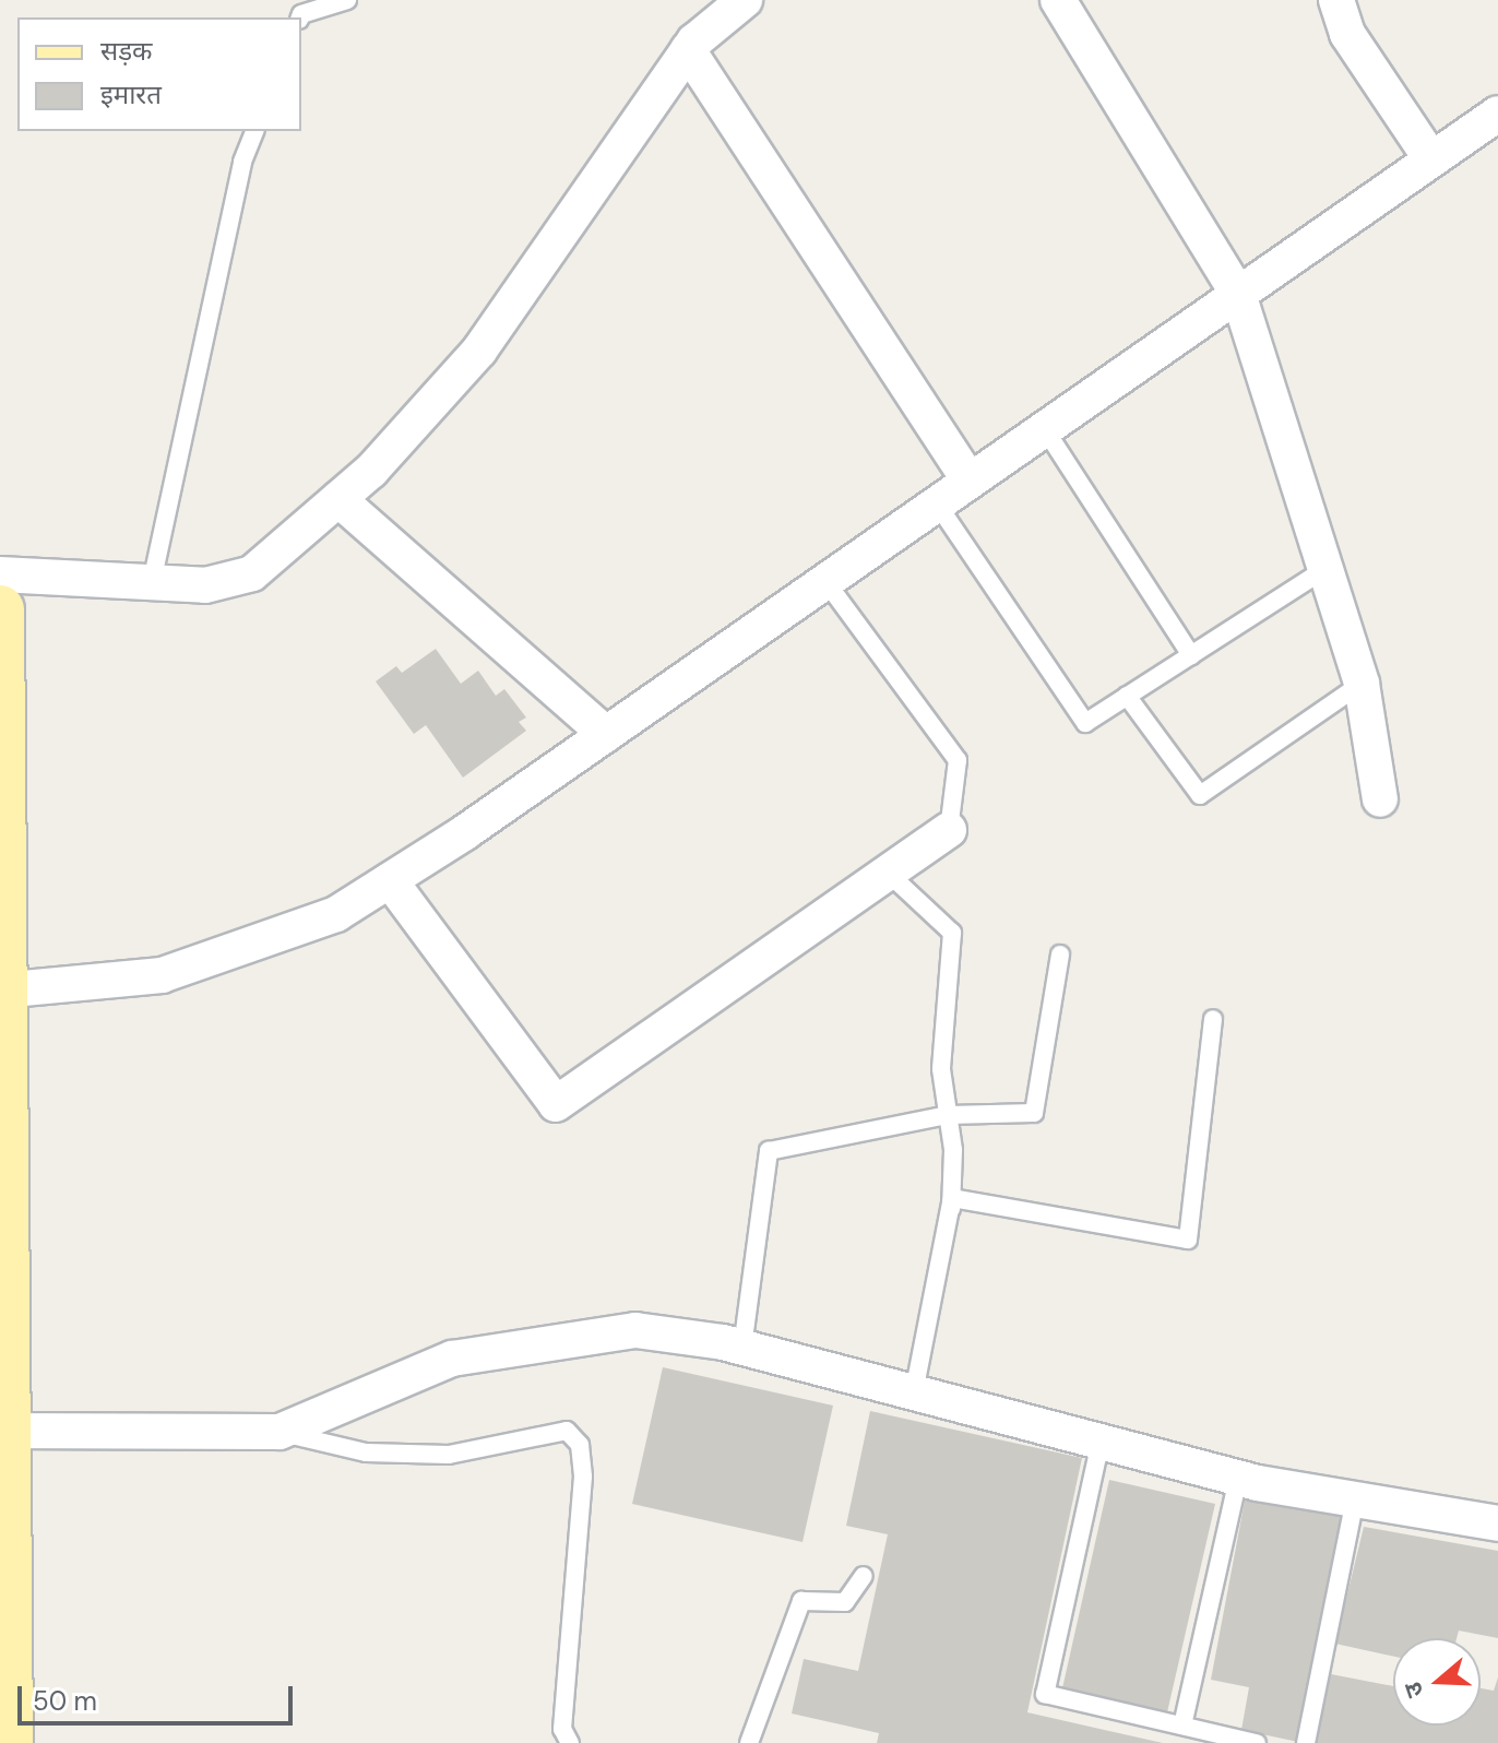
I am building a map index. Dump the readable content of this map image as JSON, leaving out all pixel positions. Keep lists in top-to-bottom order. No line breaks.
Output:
{"legend":["सड़क","इमारत"],"scale_bar":"50 m","north":"left"}
